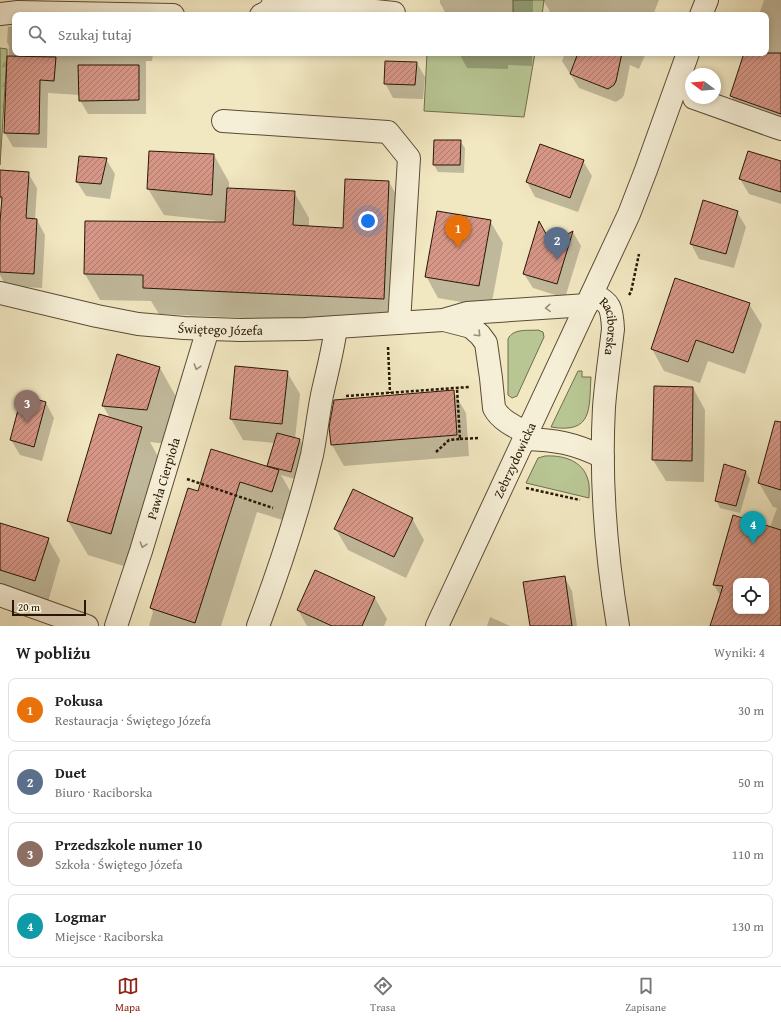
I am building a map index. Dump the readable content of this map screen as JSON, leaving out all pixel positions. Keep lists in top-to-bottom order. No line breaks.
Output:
{"streets":{"street":["Świętego Józefa","Raciborska","Zebrzydowicka","Pawła Cierpioła"]},"crossings":[["Świętego Józefa","Raciborska"],["Świętego Józefa","Zebrzydowicka"],["Świętego Józefa","Pawła Cierpioła"],["Raciborska","Zebrzydowicka"]],"scale_bar":"20 m","north":"left","page":{"search":"Szukaj tutaj","pins":["1","2","3","4"],"scale":"20 m","heading":["W pobliżu","Wyniki: 4"],"list":[{"mark":"1","name":"Pokusa","note":"Restauracja · Świętego Józefa","value":"30 m"},{"mark":"2","name":"Duet","note":"Biuro · Raciborska","value":"50 m"},{"mark":"3","name":"Przedszkole numer 10","note":"Szkoła · Świętego Józefa","value":"110 m"},{"mark":"4","name":"Logmar","note":"Miejsce · Raciborska","value":"130 m"}],"nav":["Mapa","Trasa","Zapisane"]}}
